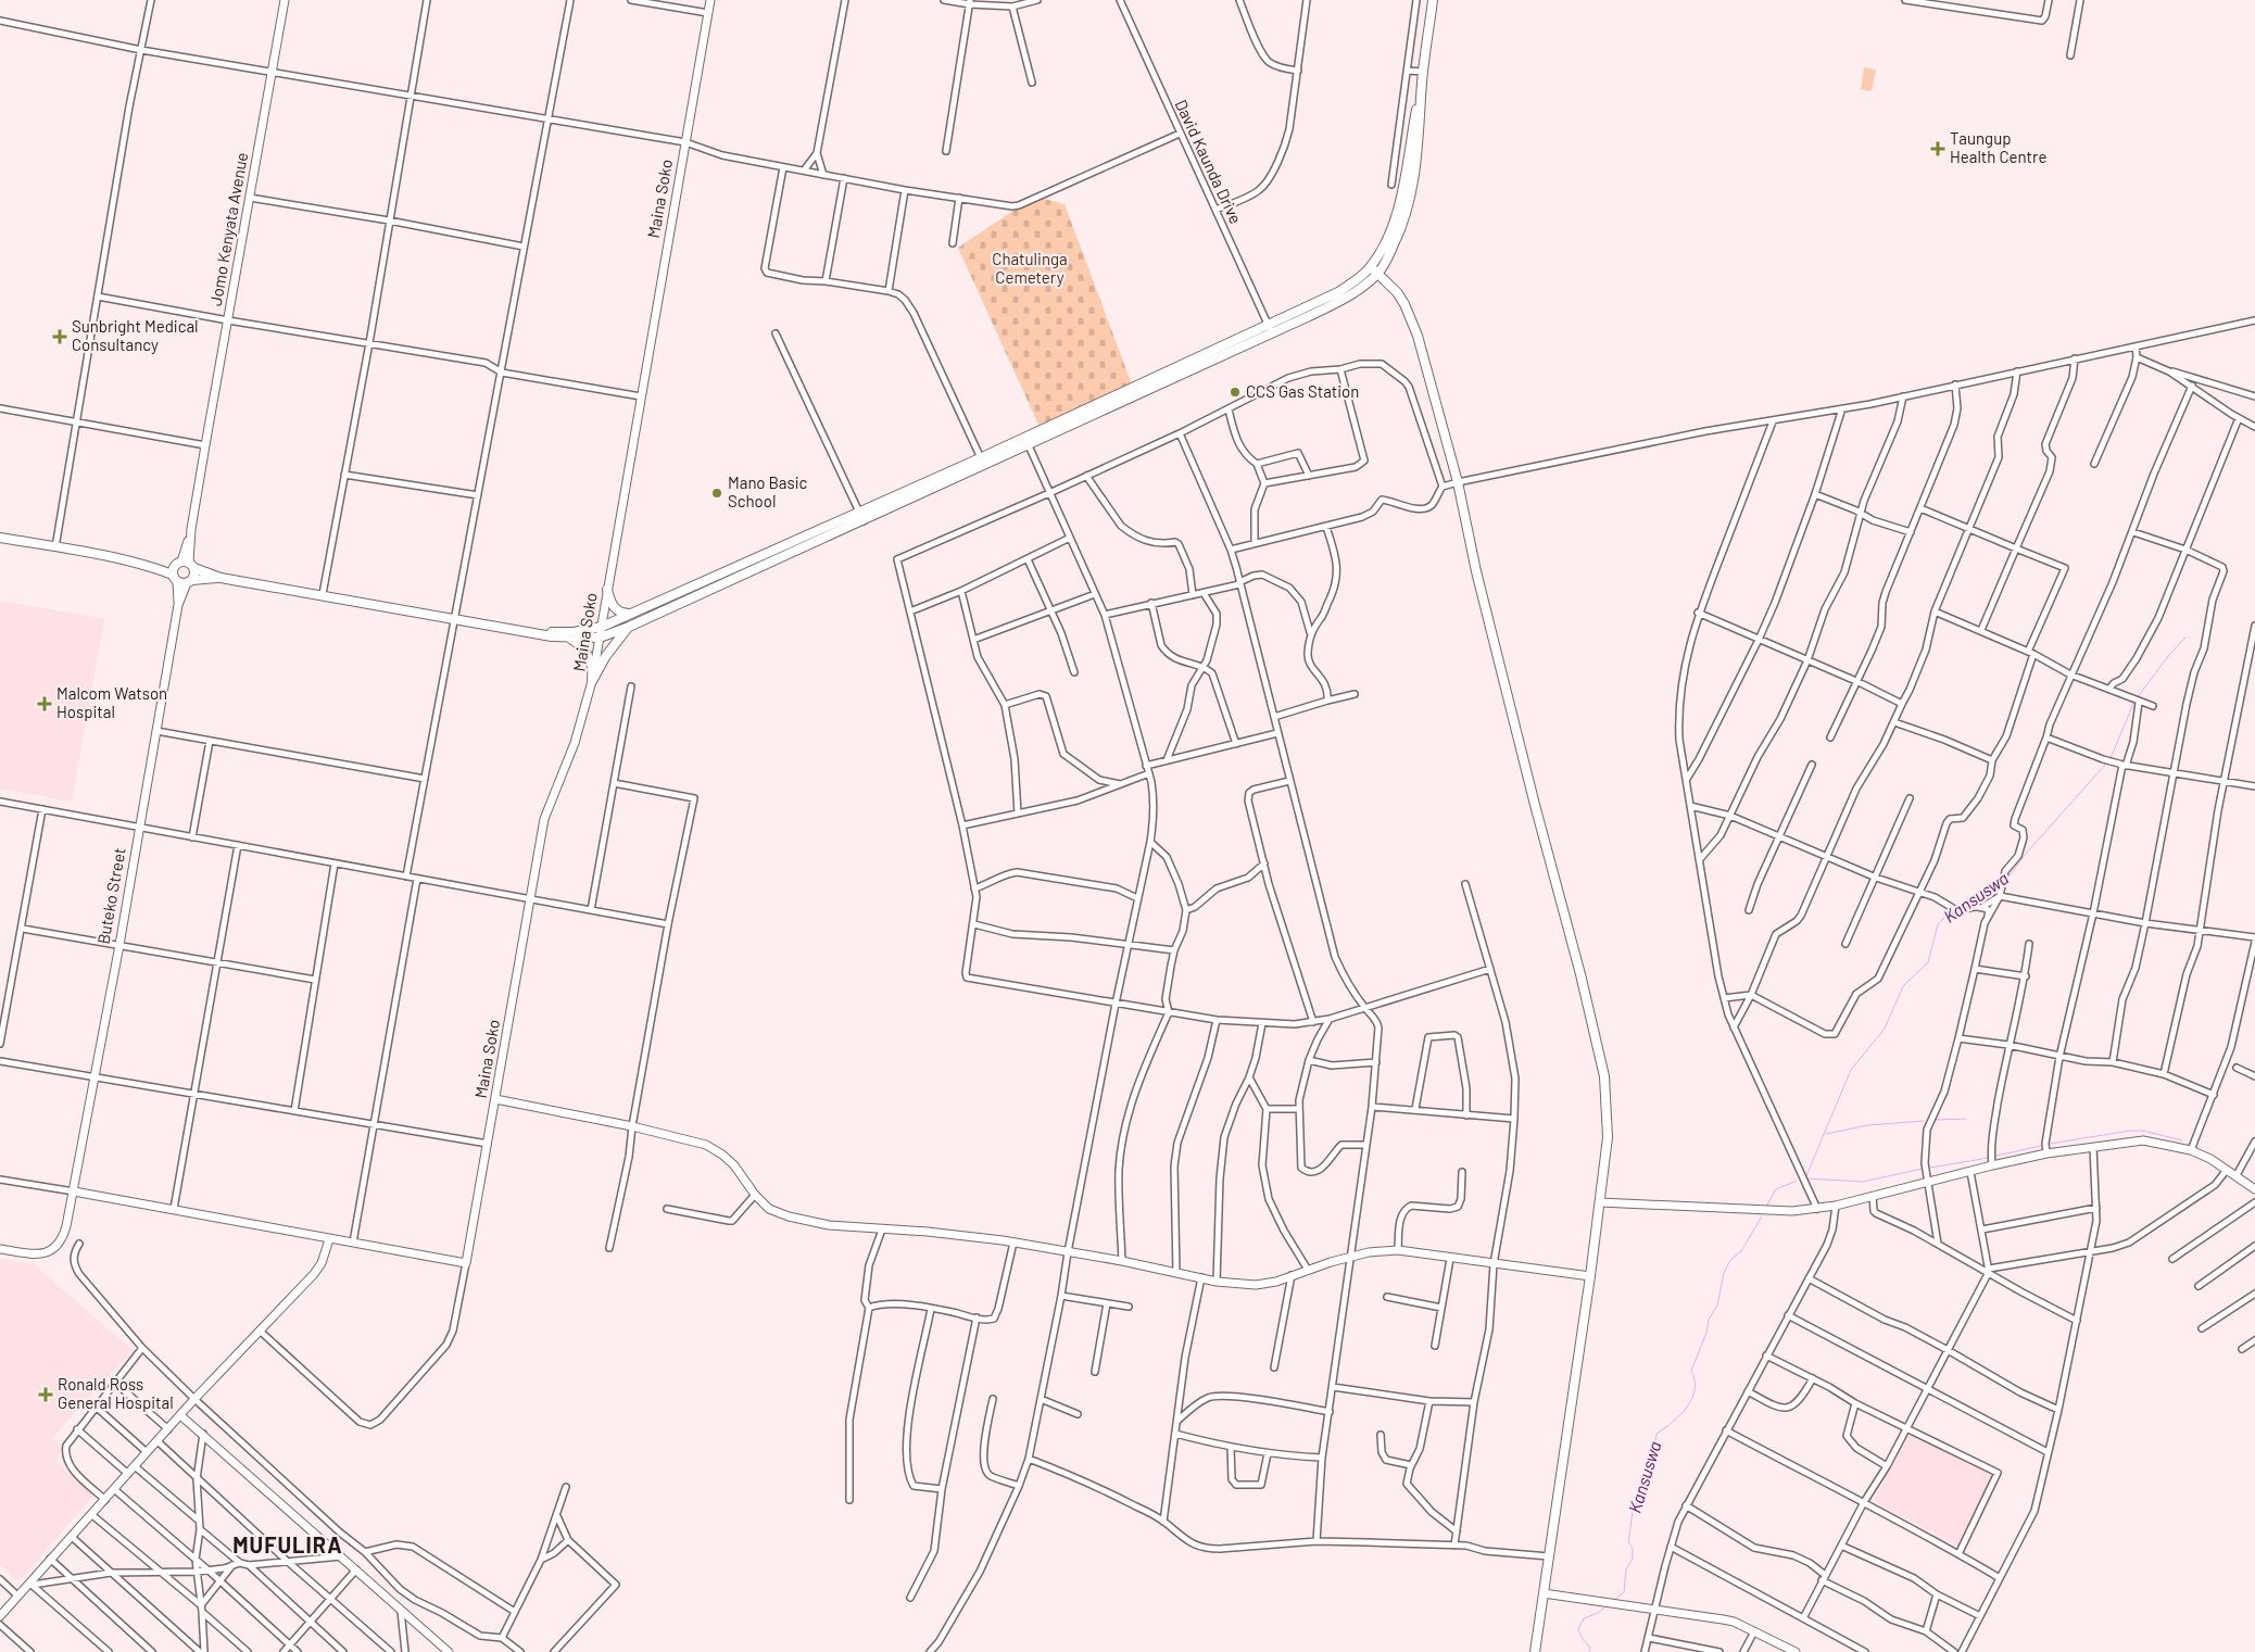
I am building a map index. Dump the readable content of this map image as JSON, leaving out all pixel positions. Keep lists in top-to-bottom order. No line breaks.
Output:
{"streets":{"street":["David Kaunda Drive","Maina Soko","Jomo Kenyata Avenue","Buteko Street"]},"districts":["MUFULIRA"],"water":["Kansuswa"],"parks":["Chatulinga Cemetery"],"places":{"health":["Taungup Health Centre","Sunbright Medical Consultancy","Malcom Watson Hospital","Ronald Ross General Hospital"],"other":["CCS Gas Station","Mano Basic School"]}}
